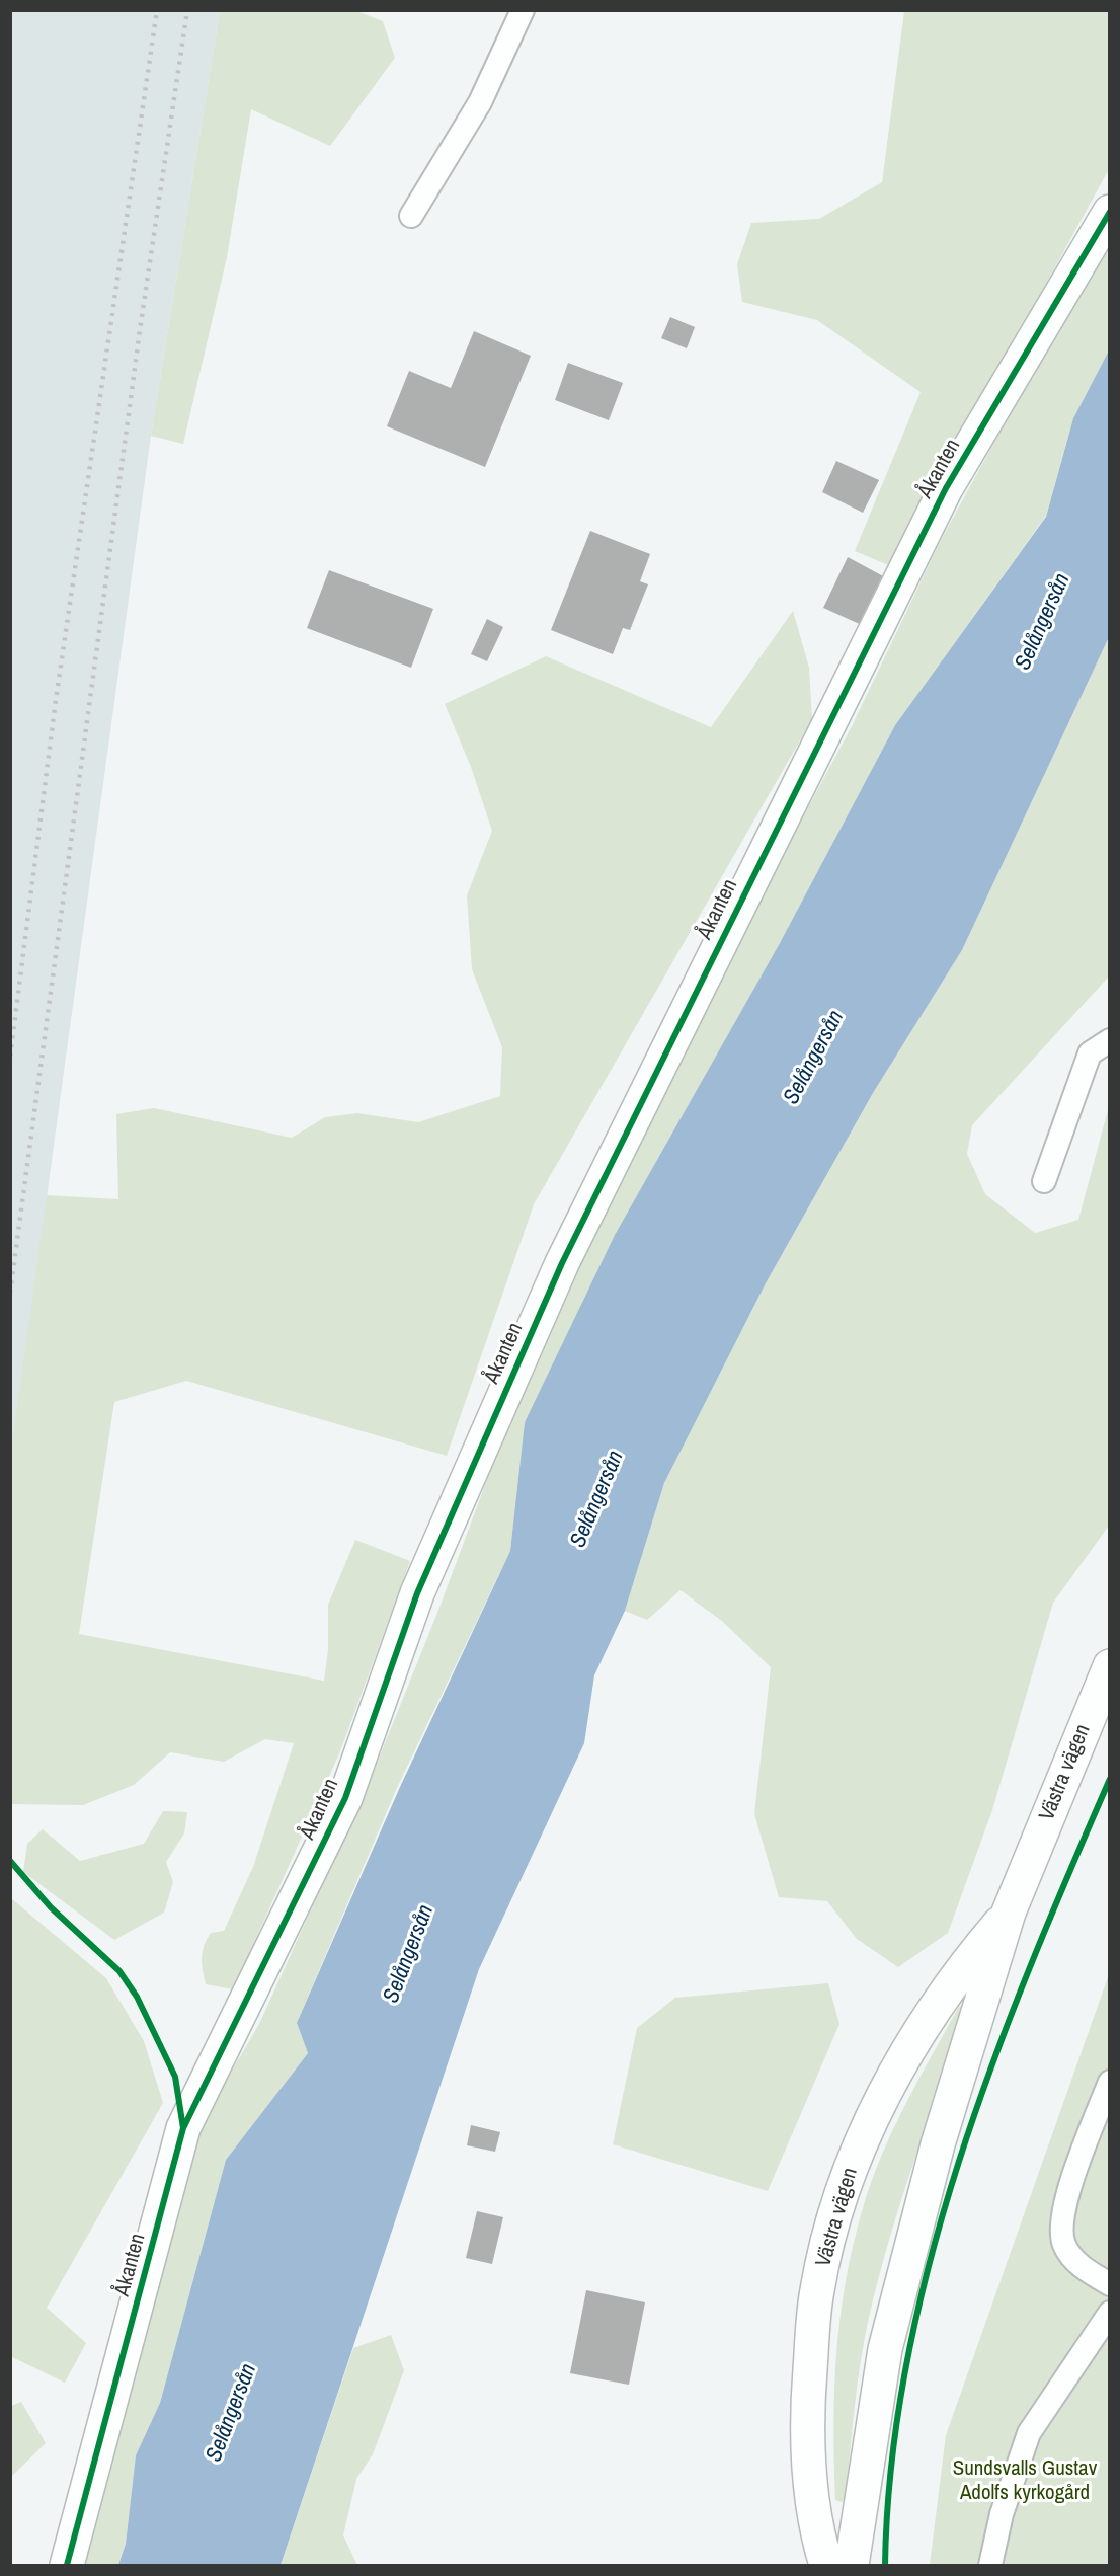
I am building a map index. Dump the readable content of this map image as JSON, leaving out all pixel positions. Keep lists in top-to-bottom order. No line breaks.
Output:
{"streets":{"street":["Åkanten","Västra vägen"]},"water":["Selångersån"],"parks":["Sundsvalls Gustav Adolfs kyrkogård"]}
